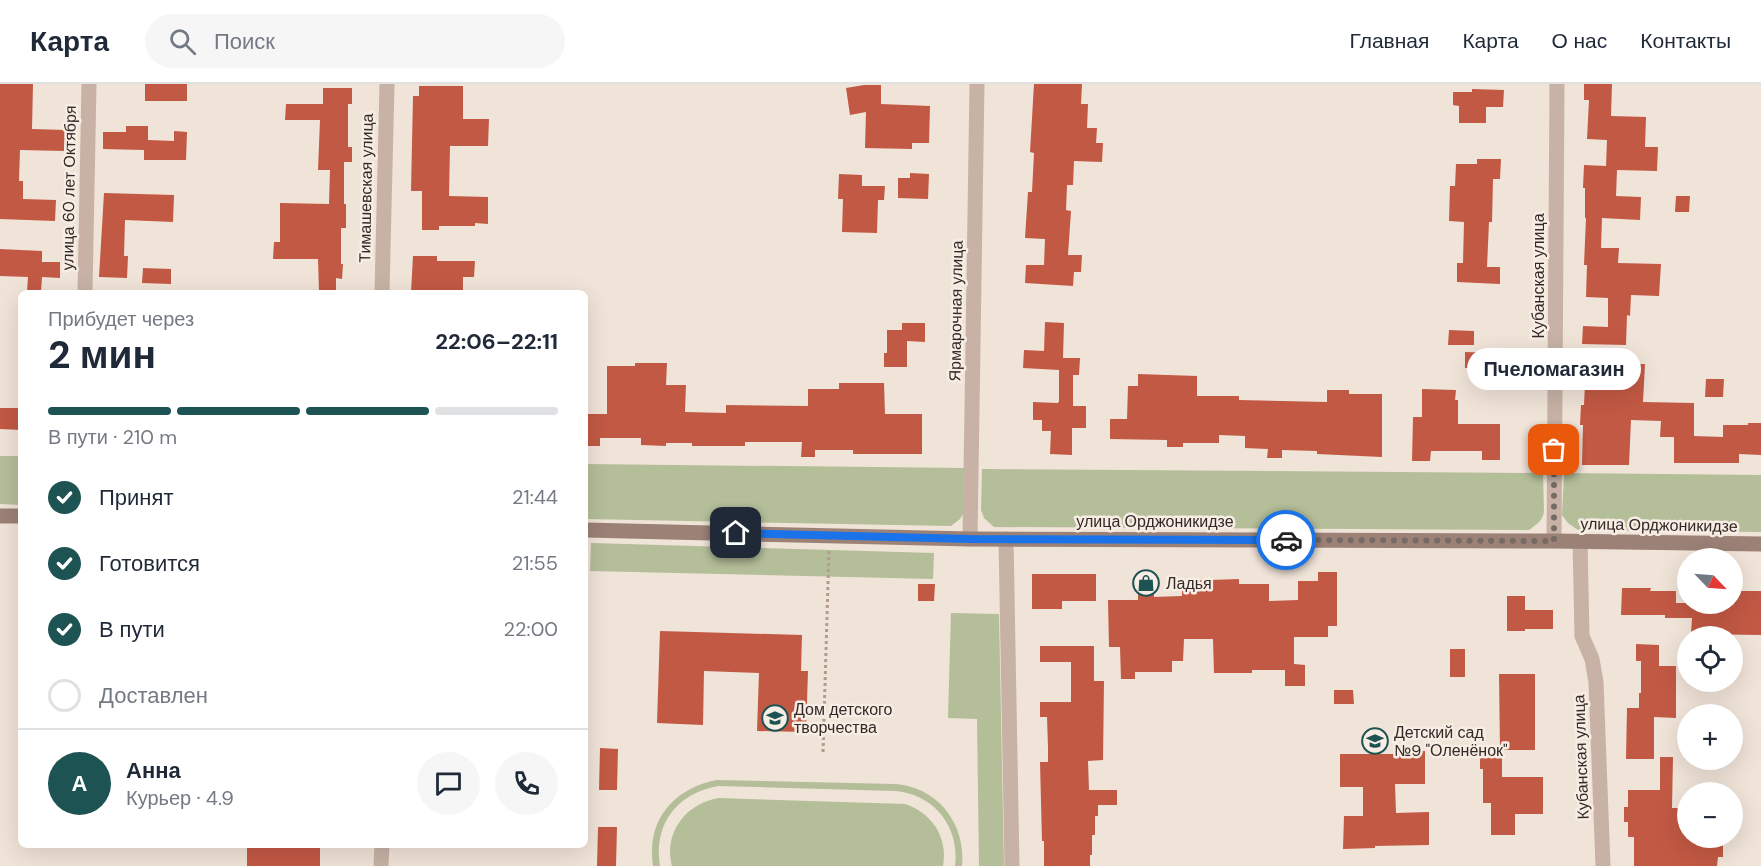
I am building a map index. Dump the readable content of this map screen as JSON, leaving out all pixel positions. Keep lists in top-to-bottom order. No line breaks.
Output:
{"streets":{"main road":["улица Орджоникидзе"],"street":["улица 60 лет Октября","Тимашевская улица","Кубанская улица","Ярмарочная улица"]},"crossings":[["Кубанская улица","улица Орджоникидзе"],["Ярмарочная улица","улица Орджоникидзе"]],"places":{"other":["Пчеломагазин"],"shop":["Ладья"],"school or university":["Дом детского творчества","Детский сад №9 \"Оленёнок\""]},"north":"bottom right","page":{"header":"Карта","search":"Поиск","nav":["Главная","Карта","О нас","Контакты"],"heading":["2 мин","Прибудет через","22:06–22:11"],"panel":["Анна","Курьер · 4.9"],"bubble":"Пчеломагазин","bar":"В пути · 210 m","list":[["Принят","21:44"],["Готовится","21:55"],["В пути","22:00"],"Доставлен"],"map_buttons":["+","−"],"round":"А"}}
